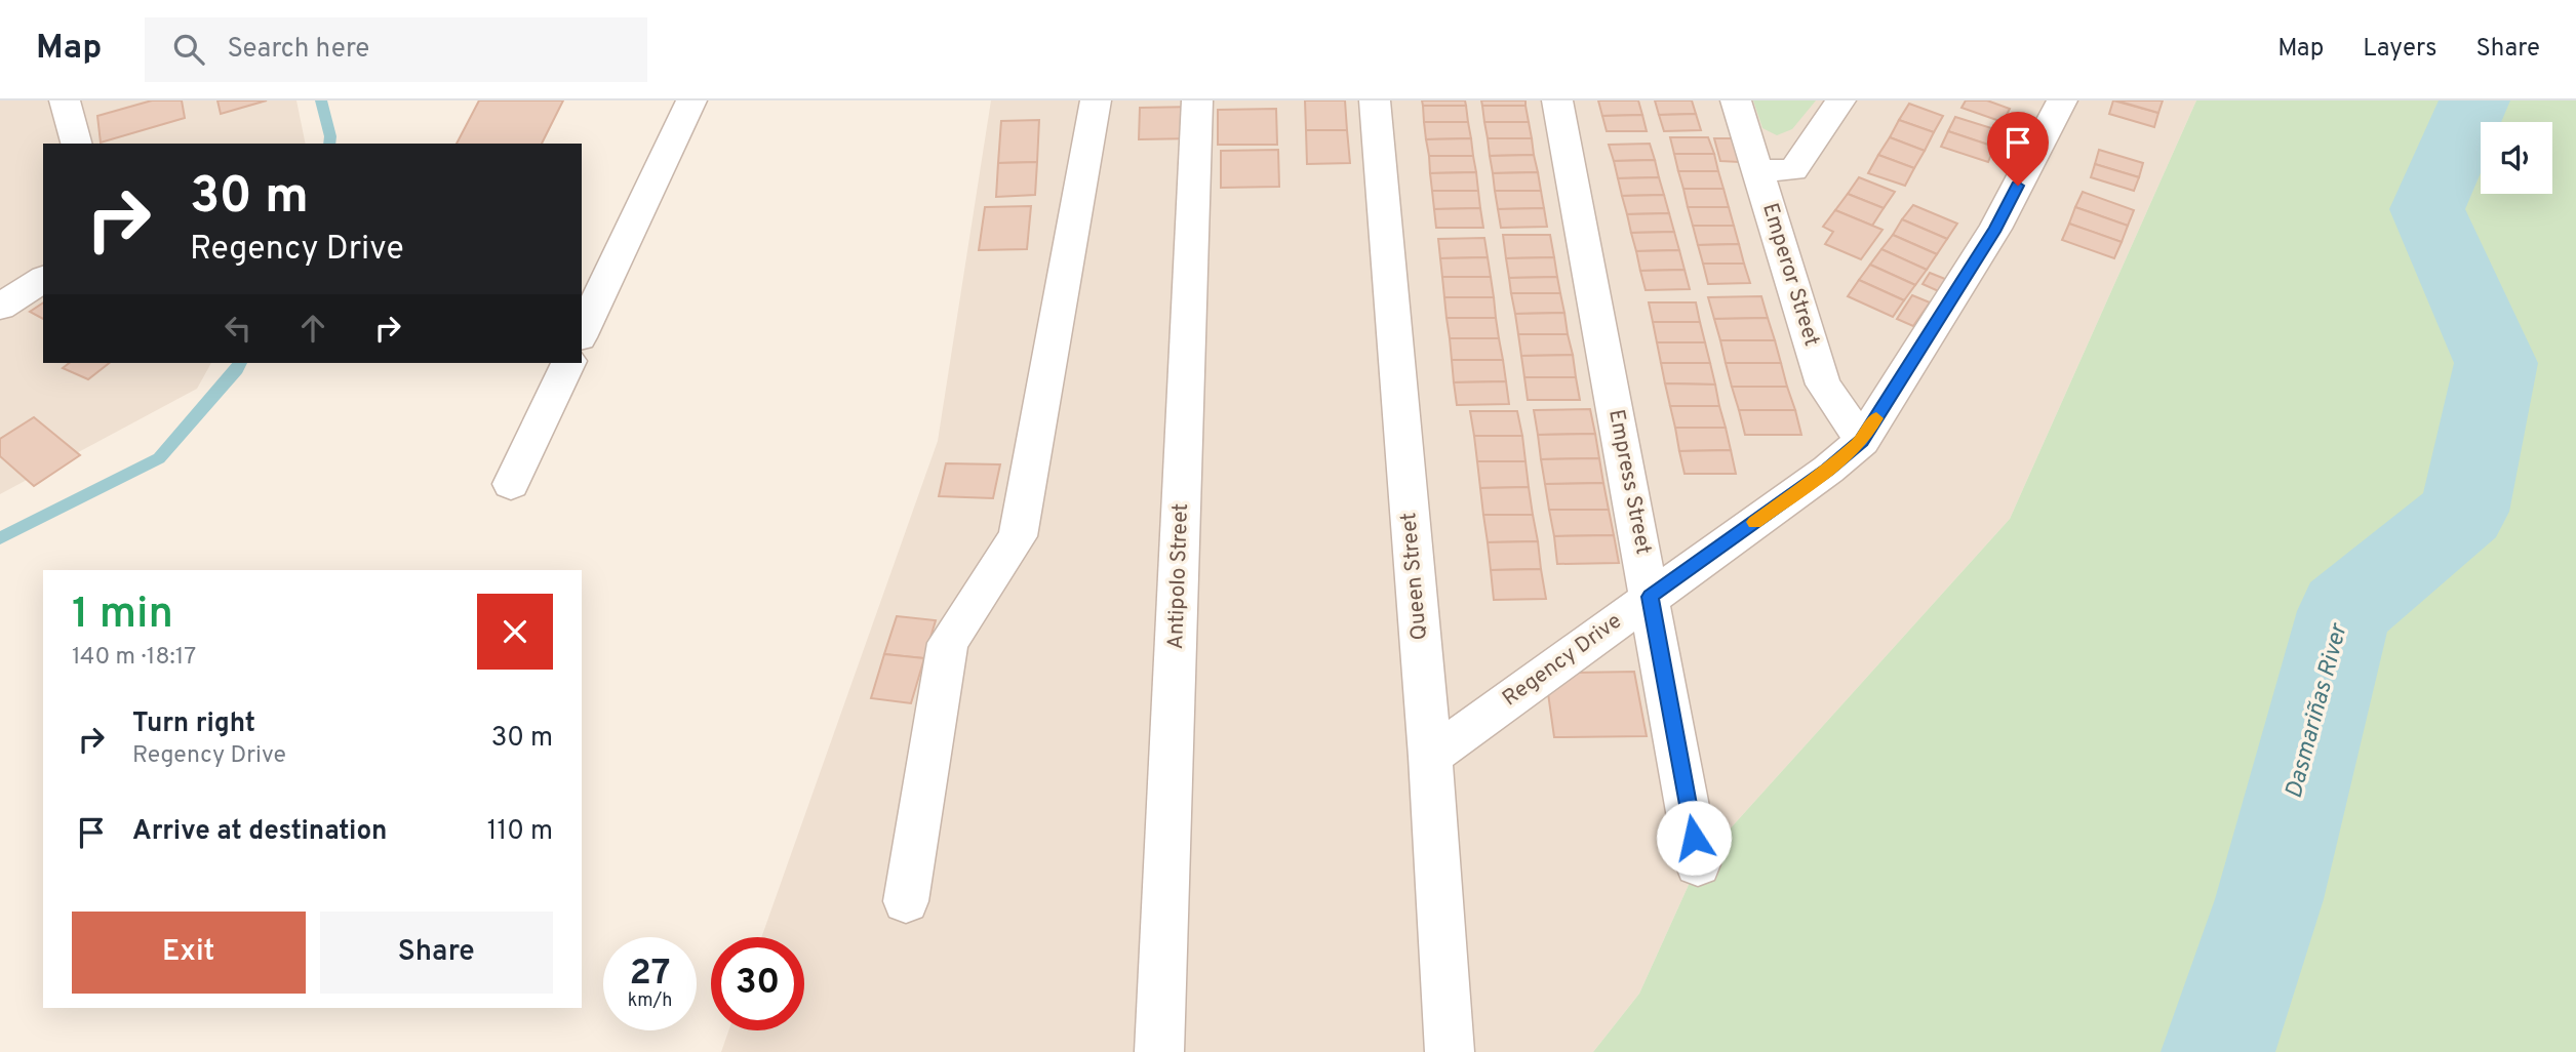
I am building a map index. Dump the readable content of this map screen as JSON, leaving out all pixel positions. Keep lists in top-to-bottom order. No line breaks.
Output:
{"streets":{"street":["Emperor Street","Empress Street","Antipolo Street","Queen Street","Regency Drive"]},"crossings":[["Emperor Street","Regency Drive"],["Empress Street","Regency Drive"],["Queen Street","Regency Drive"]],"water":["Dasmariñas River"],"page":{"header":"Map","search":"Search here","nav":["Map","Layers","Share"],"turn":["30 m","Regency Drive"],"heading":["1 min","140 m · 18:17"],"list":[{"name":"Turn right","note":"Regency Drive","value":"30 m"},{"name":"Arrive at destination","value":"110 m"}],"buttons":["Exit","Share"],"speed":"27 km/h","limit":"30"}}
